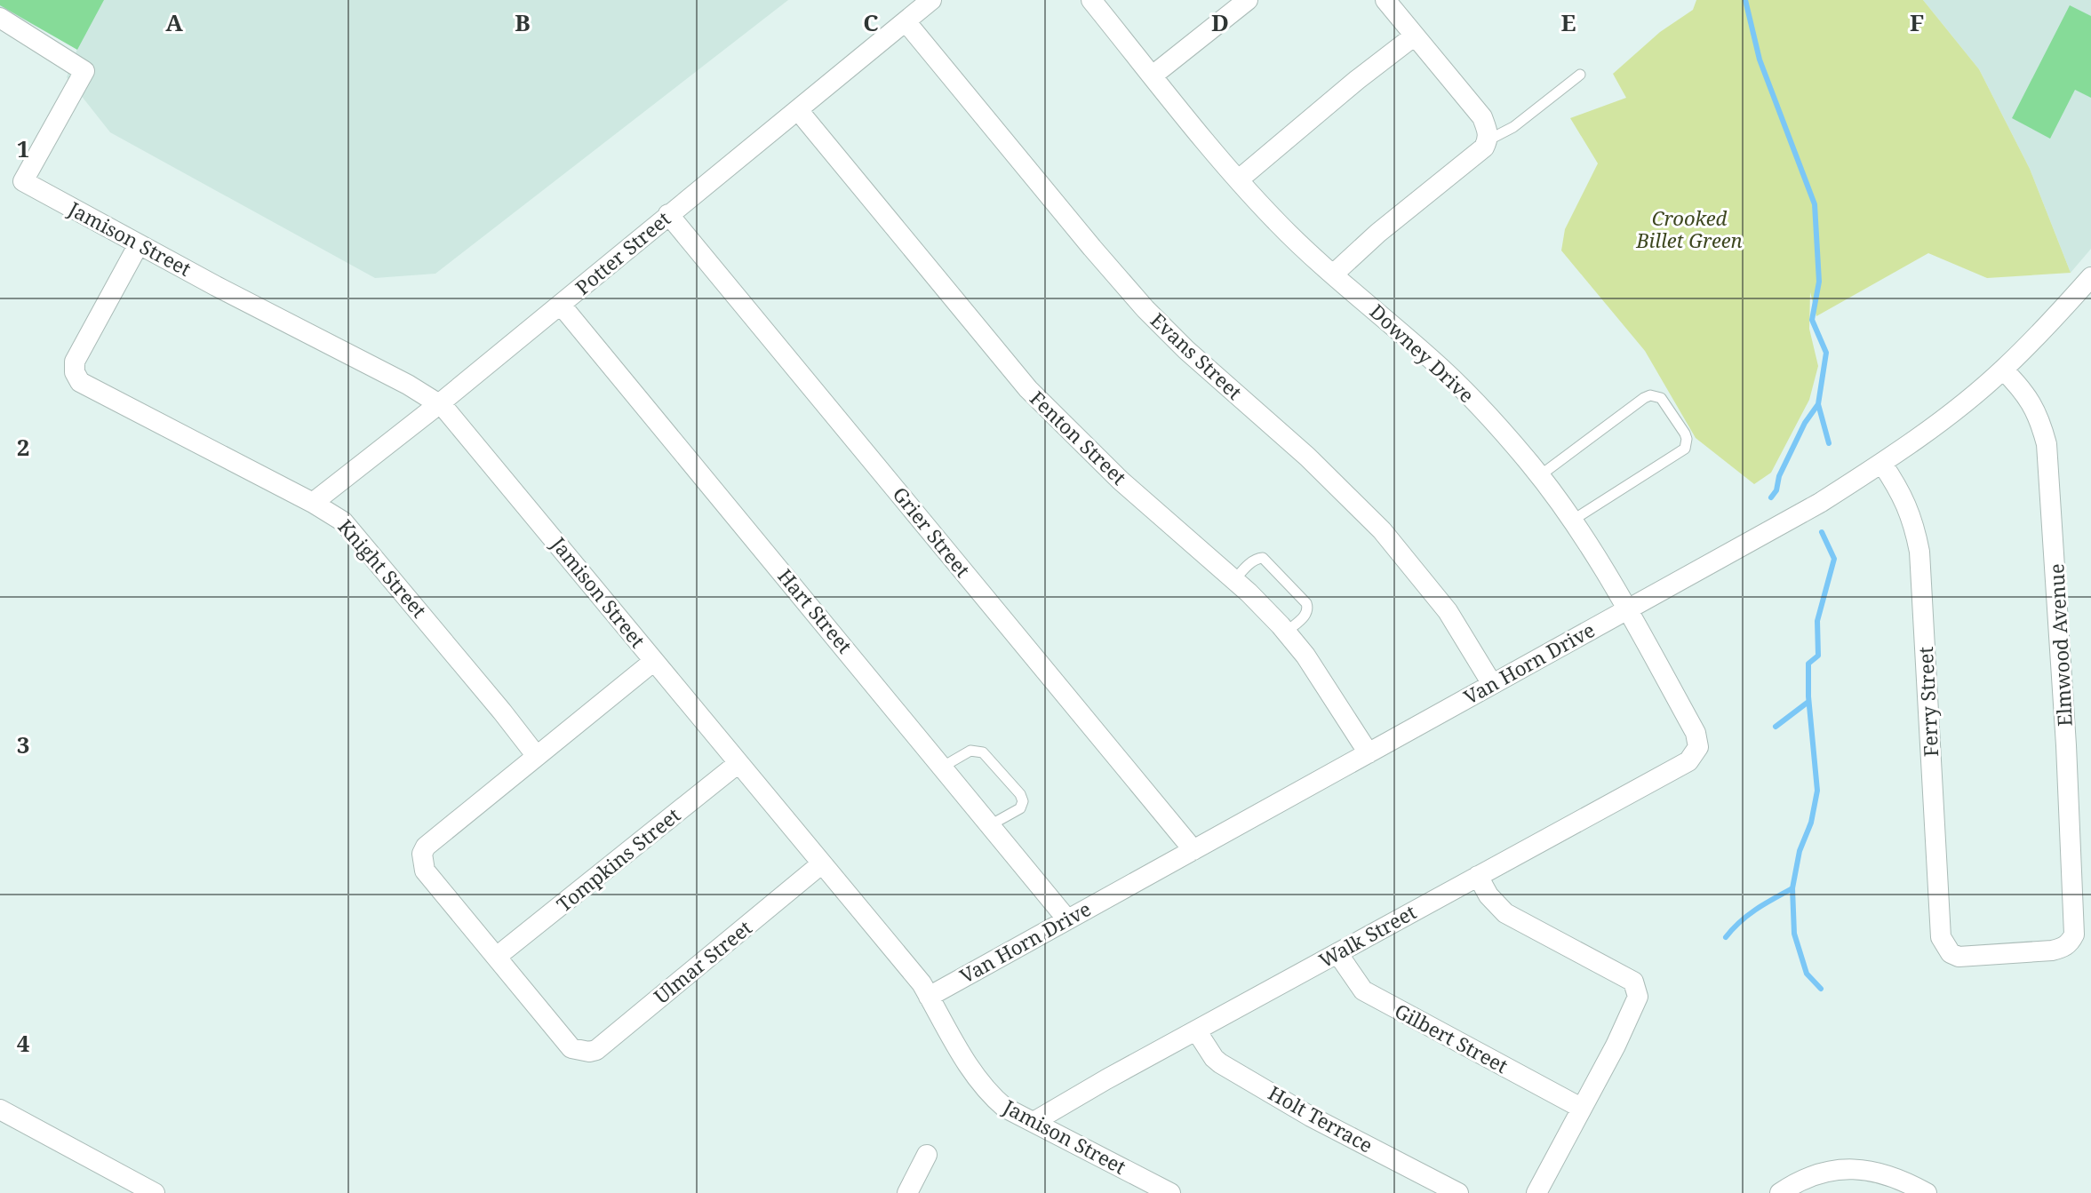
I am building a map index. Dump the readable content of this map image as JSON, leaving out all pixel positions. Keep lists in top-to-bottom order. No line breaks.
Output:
{"streets":{"street":["Jamison Street","Potter Street","Downey Drive","Evans Street","Fenton Street","Grier Street","Knight Street","Hart Street","Elmwood Avenue","Van Horn Drive","Ferry Street","Tompkins Street","Walk Street","Ulmar Street","Gilbert Street","Holt Terrace"]},"crossings":[["Jamison Street","Potter Street"],["Jamison Street","Knight Street"],["Jamison Street","Van Horn Drive"],["Jamison Street","Tompkins Street"],["Jamison Street","Walk Street"],["Jamison Street","Ulmar Street"],["Potter Street","Evans Street"],["Potter Street","Fenton Street"],["Potter Street","Grier Street"],["Potter Street","Knight Street"],["Potter Street","Hart Street"],["Downey Drive","Van Horn Drive"],["Downey Drive","Walk Street"],["Evans Street","Van Horn Drive"],["Fenton Street","Van Horn Drive"],["Grier Street","Van Horn Drive"],["Hart Street","Van Horn Drive"],["Elmwood Avenue","Van Horn Drive"],["Elmwood Avenue","Ferry Street"],["Van Horn Drive","Ferry Street"],["Tompkins Street","Ulmar Street"],["Walk Street","Gilbert Street"],["Walk Street","Holt Terrace"]],"parks":["Crooked Billet Green"],"grid":{"columns":["A","B","C","D","E","F"],"rows":["1","2","3","4"]}}
